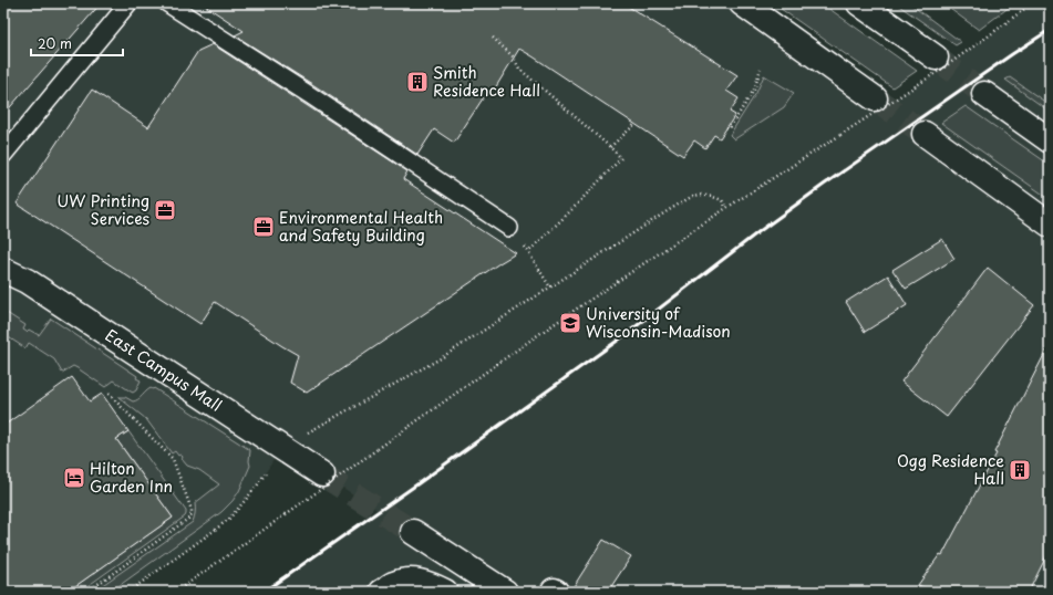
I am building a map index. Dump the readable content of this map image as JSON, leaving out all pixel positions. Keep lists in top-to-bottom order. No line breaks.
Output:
{"streets":{"street":["East Campus Mall"]},"places":{"building":["Smith Residence Hall","Ogg Residence Hall"],"office":["UW Printing Services","Environmental Health and Safety Building"],"school or university":["University of Wisconsin-Madison"],"hotel":["Hilton Garden Inn"]},"scale_bar":"20 m"}
